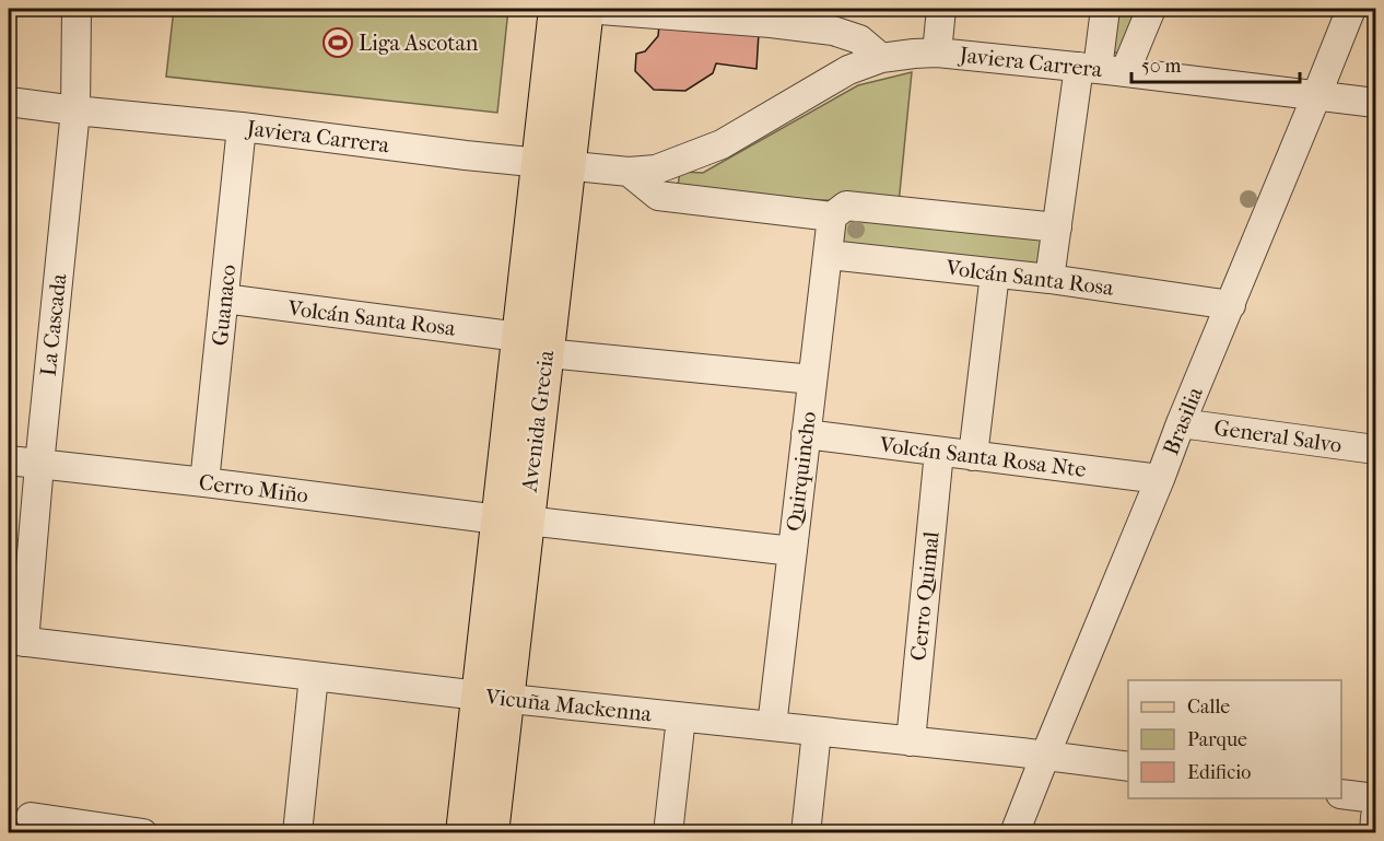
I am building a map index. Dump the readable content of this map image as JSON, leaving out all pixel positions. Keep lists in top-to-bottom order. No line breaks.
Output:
{"streets":{"main road":["Avenida Grecia"],"street":["Javiera Carrera","Volcán Santa Rosa","Guanaco","La Cascada","Brasilia","General Salvo","Volcán Santa Rosa Nte","Quirquincho","Cerro Miño","Cerro Quimal","Vicuña Mackenna"]},"crossings":[["Javiera Carrera","Guanaco"],["Javiera Carrera","La Cascada"],["Javiera Carrera","Avenida Grecia"],["Javiera Carrera","Brasilia"],["Volcán Santa Rosa","Guanaco"],["Volcán Santa Rosa","Avenida Grecia"],["Volcán Santa Rosa","Brasilia"],["Volcán Santa Rosa","Quirquincho"],["Guanaco","Cerro Miño"],["La Cascada","Cerro Miño"],["La Cascada","Vicuña Mackenna"],["Avenida Grecia","Cerro Miño"],["Avenida Grecia","Vicuña Mackenna"],["Brasilia","General Salvo"],["Brasilia","Volcán Santa Rosa Nte"],["Brasilia","Vicuña Mackenna"],["Volcán Santa Rosa Nte","Quirquincho"],["Volcán Santa Rosa Nte","Cerro Quimal"],["Quirquincho","Cerro Miño"],["Quirquincho","Vicuña Mackenna"],["Cerro Quimal","Vicuña Mackenna"]],"places":{"sports":["Liga Ascotan"]},"legend":["Calle","Parque","Edificio"],"scale_bar":"50 m"}
